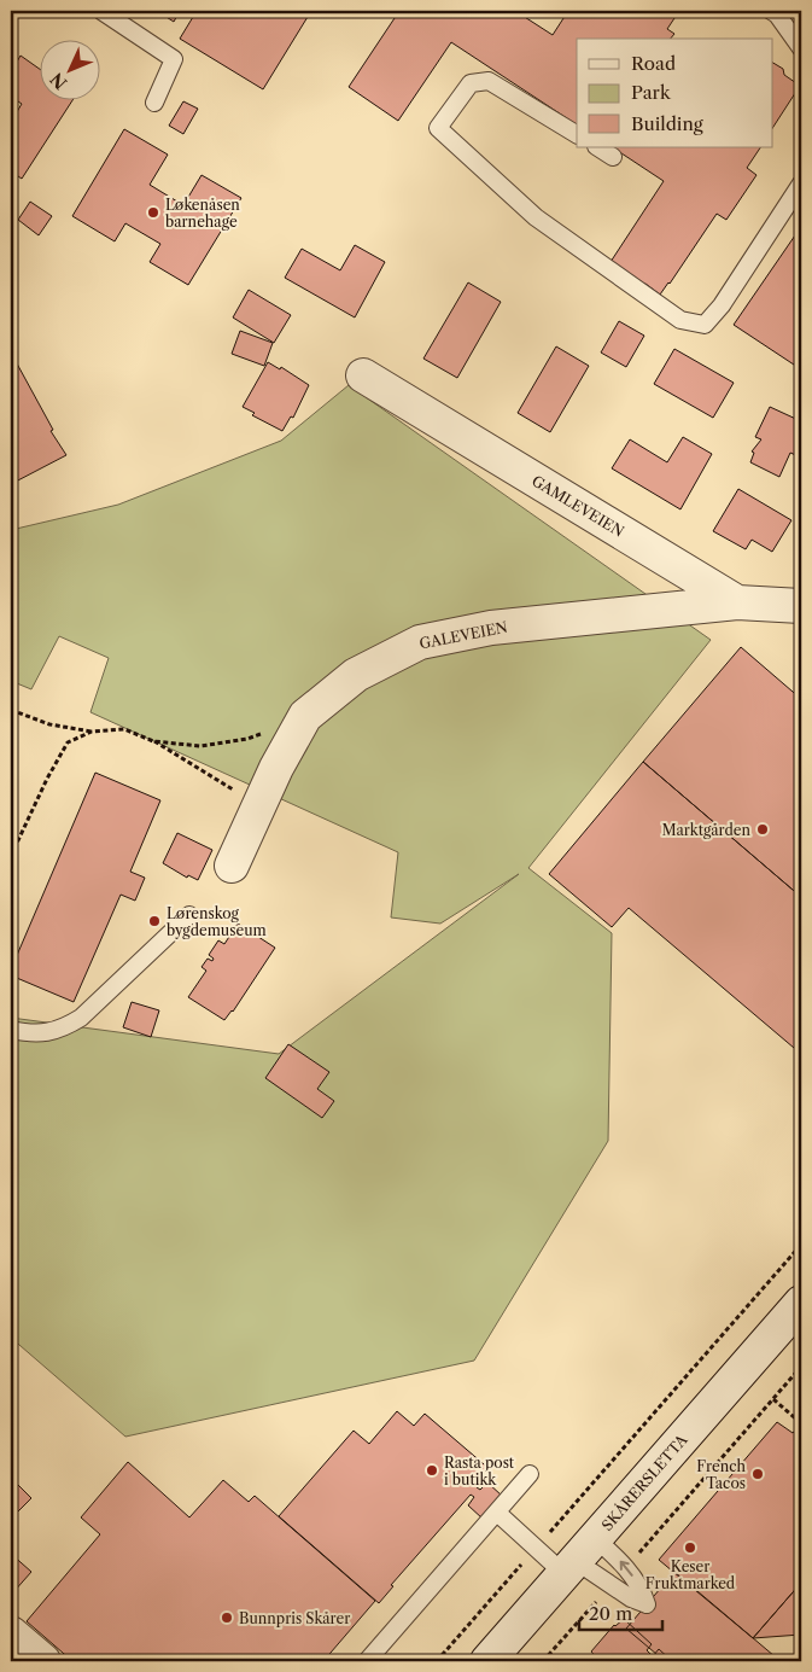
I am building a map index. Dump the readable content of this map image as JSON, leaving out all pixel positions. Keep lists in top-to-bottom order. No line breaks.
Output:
{"streets":{"street":["GAMLEVEIEN","GALEVEIEN","SKÅRERSLETTA"]},"crossings":[["GAMLEVEIEN","GALEVEIEN"]],"places":["Løkenåsen barnehage","Marktgården","Lørenskog bygdemuseum","Rasta post i butikk","French Tacos","Keser Fruktmarked","Bunnpris Skårer"],"legend":["Road","Park","Building"],"scale_bar":"20 m","north":"bottom left"}
